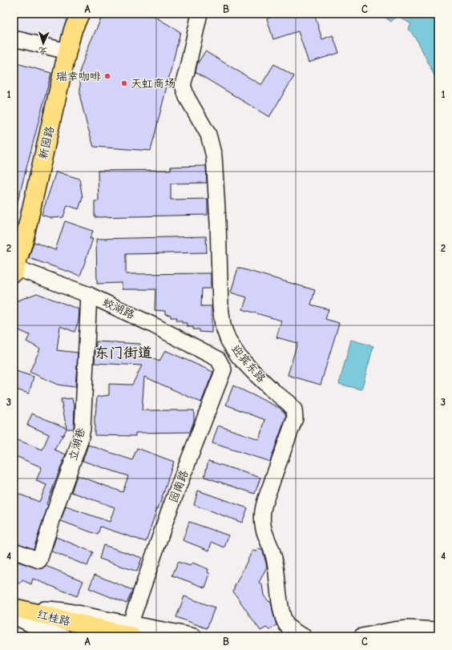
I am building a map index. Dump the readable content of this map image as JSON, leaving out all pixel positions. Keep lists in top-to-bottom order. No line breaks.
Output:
{"streets":{"main road":["新园路","红桂路"],"street":["蛟湖路","迎宾东路","立湖巷","园南路"]},"crossings":[["新园路","蛟湖路"],["蛟湖路","立湖巷"],["蛟湖路","园南路"]],"districts":["东门街道"],"places":["瑞幸咖啡","天虹商场"],"north":"bottom","grid":{"columns":["A","B","C"],"rows":["1","2","3","4"]}}
